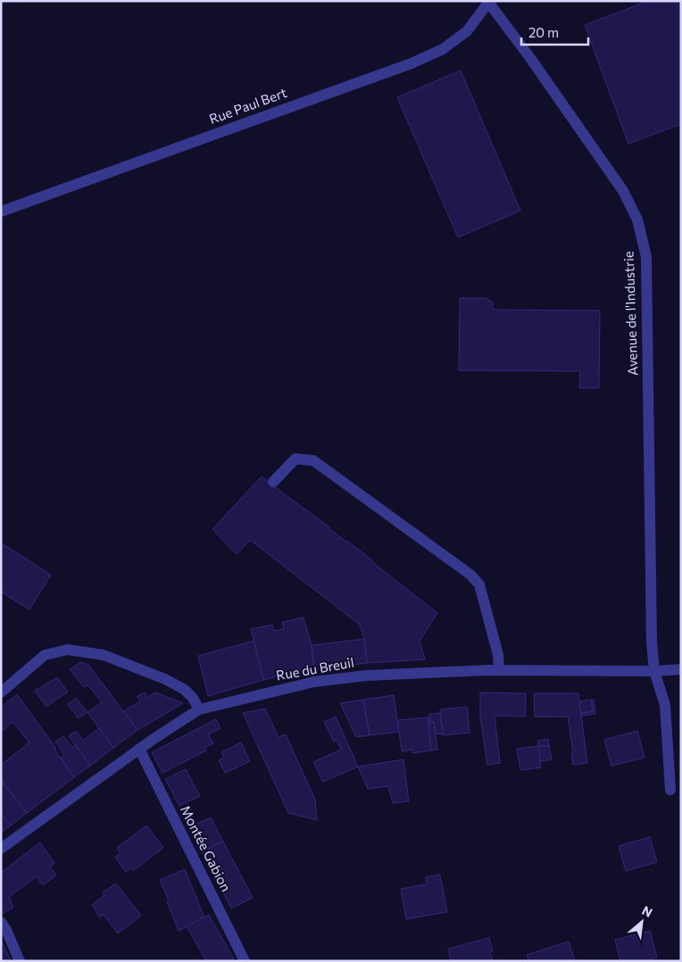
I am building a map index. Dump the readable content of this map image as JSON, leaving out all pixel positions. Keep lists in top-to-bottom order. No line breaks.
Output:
{"streets":{"street":["Rue Paul Bert","Avenue de l'Industrie","Rue du Breuil","Montée Gabion"]},"crossings":[["Rue Paul Bert","Avenue de l'Industrie"],["Avenue de l'Industrie","Rue du Breuil"],["Rue du Breuil","Montée Gabion"]],"scale_bar":"20 m","north":"top right"}
